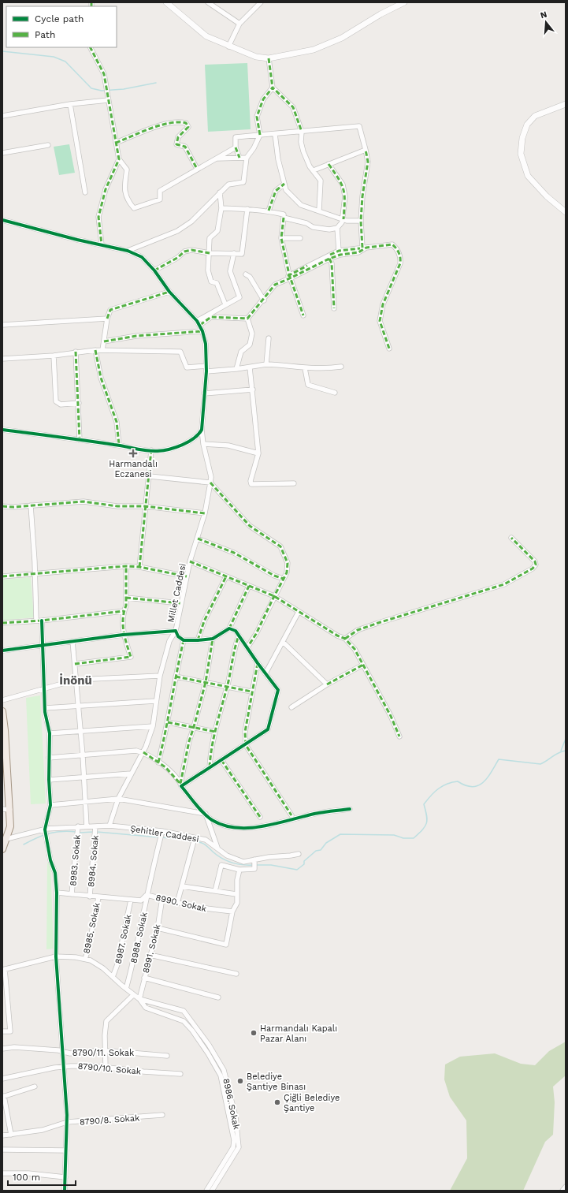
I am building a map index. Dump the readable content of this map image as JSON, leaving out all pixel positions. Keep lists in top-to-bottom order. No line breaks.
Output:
{"streets":{"street":["Millet Caddesi","Şehitler Caddesi","8983. Sokak","8984. Sokak","8990. Sokak","8985. Sokak","8988. Sokak","8987. Sokak","8991. Sokak","8790/11. Sokak","8790/10. Sokak","8986. Sokak","8790/8. Sokak"]},"crossings":[["Millet Caddesi","Şehitler Caddesi"],["Şehitler Caddesi","8983. Sokak"],["Şehitler Caddesi","8984. Sokak"],["Şehitler Caddesi","8988. Sokak"],["8983. Sokak","8990. Sokak"],["8984. Sokak","8990. Sokak"],["8990. Sokak","8985. Sokak"],["8990. Sokak","8988. Sokak"],["8990. Sokak","8987. Sokak"],["8990. Sokak","8991. Sokak"],["8985. Sokak","8986. Sokak"],["8988. Sokak","8986. Sokak"],["8987. Sokak","8986. Sokak"],["8991. Sokak","8986. Sokak"]],"districts":["İnönü"],"places":{"health":["Harmandalı Eczanesi"],"other":["Harmandalı Kapalı Pazar Alanı","Belediye Şantiye Binası","Çiğli Belediye Şantiye"]},"legend":["Cycle path","Path"],"scale_bar":"100 m","north":"top"}
